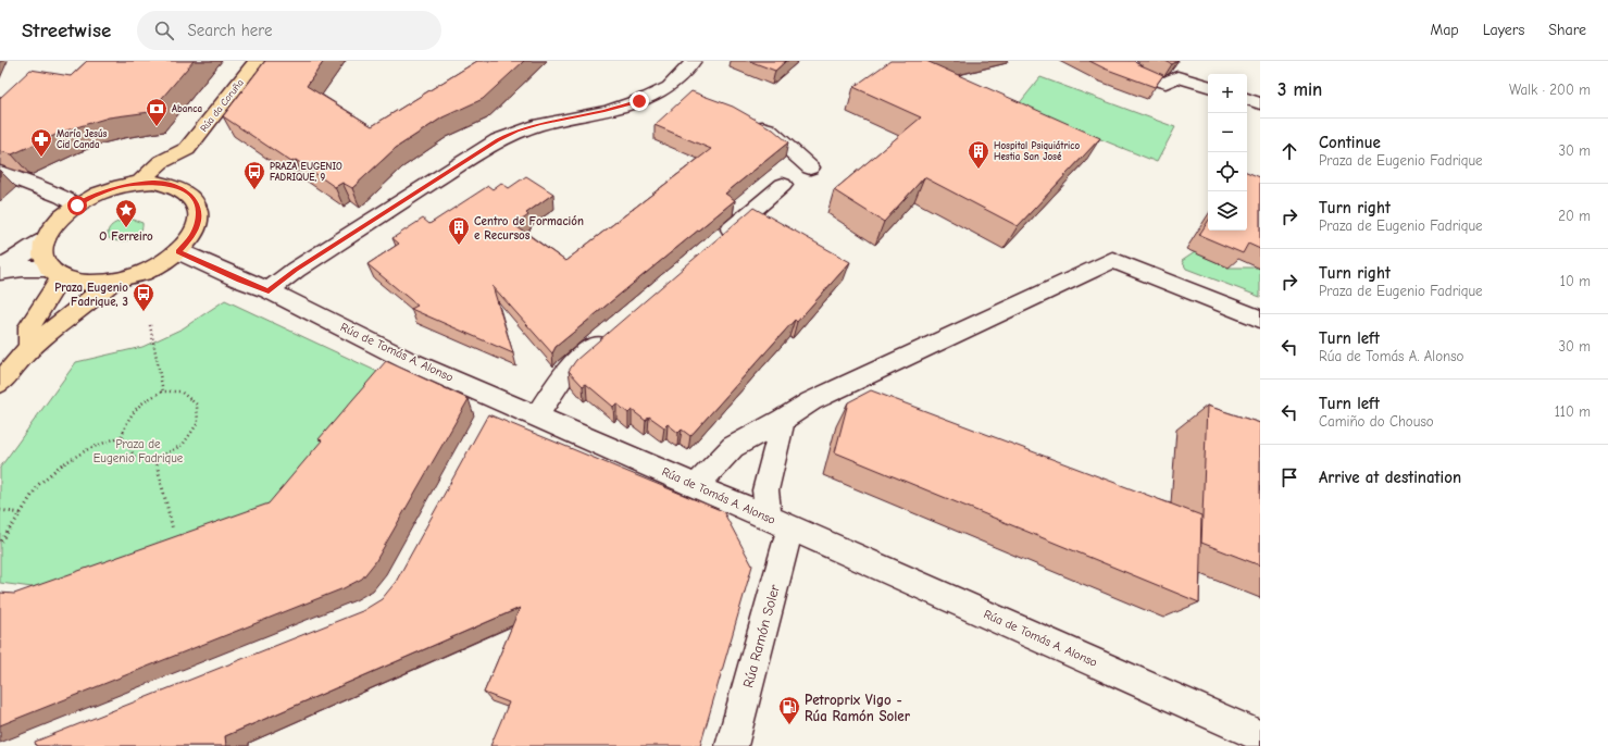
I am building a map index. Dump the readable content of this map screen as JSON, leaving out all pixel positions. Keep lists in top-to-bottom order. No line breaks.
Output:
{"streets":{"main road":["Rúa da Coruña"],"street":["Rúa de Tomás A. Alonso","Rúa Ramón Soler"]},"crossings":[["Rúa de Tomás A. Alonso","Rúa Ramón Soler"]],"parks":["Praza de Eugenio Fadrique"],"places":{"bank":["Abanca"],"pharmacy":["María Jesús Cid Canda"],"building":["Hospital Psiquiátrico Hestia San José","Centro de Formación e Recursos"],"bus stop":["PRAZA EUGENIO FADRIQUE, 9","Praza Eugenio Fadrique, 3"],"place":["O Ferreiro"],"fuel station":["Petroprix Vigo - Rúa Ramón Soler"]},"page":{"header":"Streetwise","search":"Search here","nav":["Map","Layers","Share"],"heading":["3 min","Walk · 200 m"],"map_buttons":["+","−"],"list":[["Continue","Praza de Eugenio Fadrique","30 m"],["Turn right","Praza de Eugenio Fadrique","20 m"],["Turn right","Praza de Eugenio Fadrique","10 m"],["Turn left","Rúa de Tomás A. Alonso","30 m"],["Turn left","Camiño do Chouso","110 m"],"Arrive at destination"]}}
